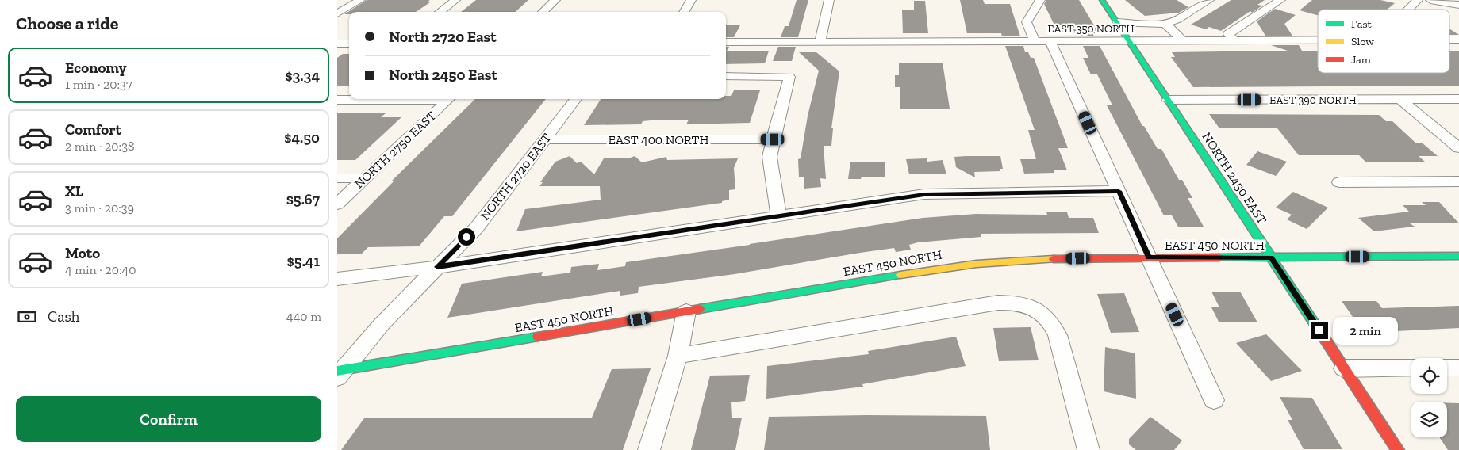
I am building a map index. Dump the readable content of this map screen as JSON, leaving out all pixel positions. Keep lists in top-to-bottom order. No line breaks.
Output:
{"streets":{"street":["EAST 350 NORTH","EAST 390 NORTH","EAST 400 NORTH","NORTH 2750 EAST","NORTH 2720 EAST","NORTH 2450 EAST","EAST 450 NORTH"]},"crossings":[["EAST 350 NORTH","NORTH 2450 EAST"],["EAST 390 NORTH","NORTH 2450 EAST"],["EAST 400 NORTH","NORTH 2720 EAST"],["NORTH 2720 EAST","EAST 450 NORTH"],["NORTH 2450 EAST","EAST 450 NORTH"]],"legend":["Fast","Slow","Jam"],"page":{"heading":"Choose a ride","banner":["North 2720 East","North 2450 East"],"list":[{"name":"Economy","note":"1 min · 20:37","value":"$3.34"},{"name":"Comfort","note":"2 min · 20:38","value":"$4.50"},{"name":"XL","note":"3 min · 20:39","value":"$5.67"},{"name":"Moto","note":"4 min · 20:40","value":"$5.41"}],"pay":["Cash","440 m"],"bubble":"2 min","buttons":"Confirm"}}
